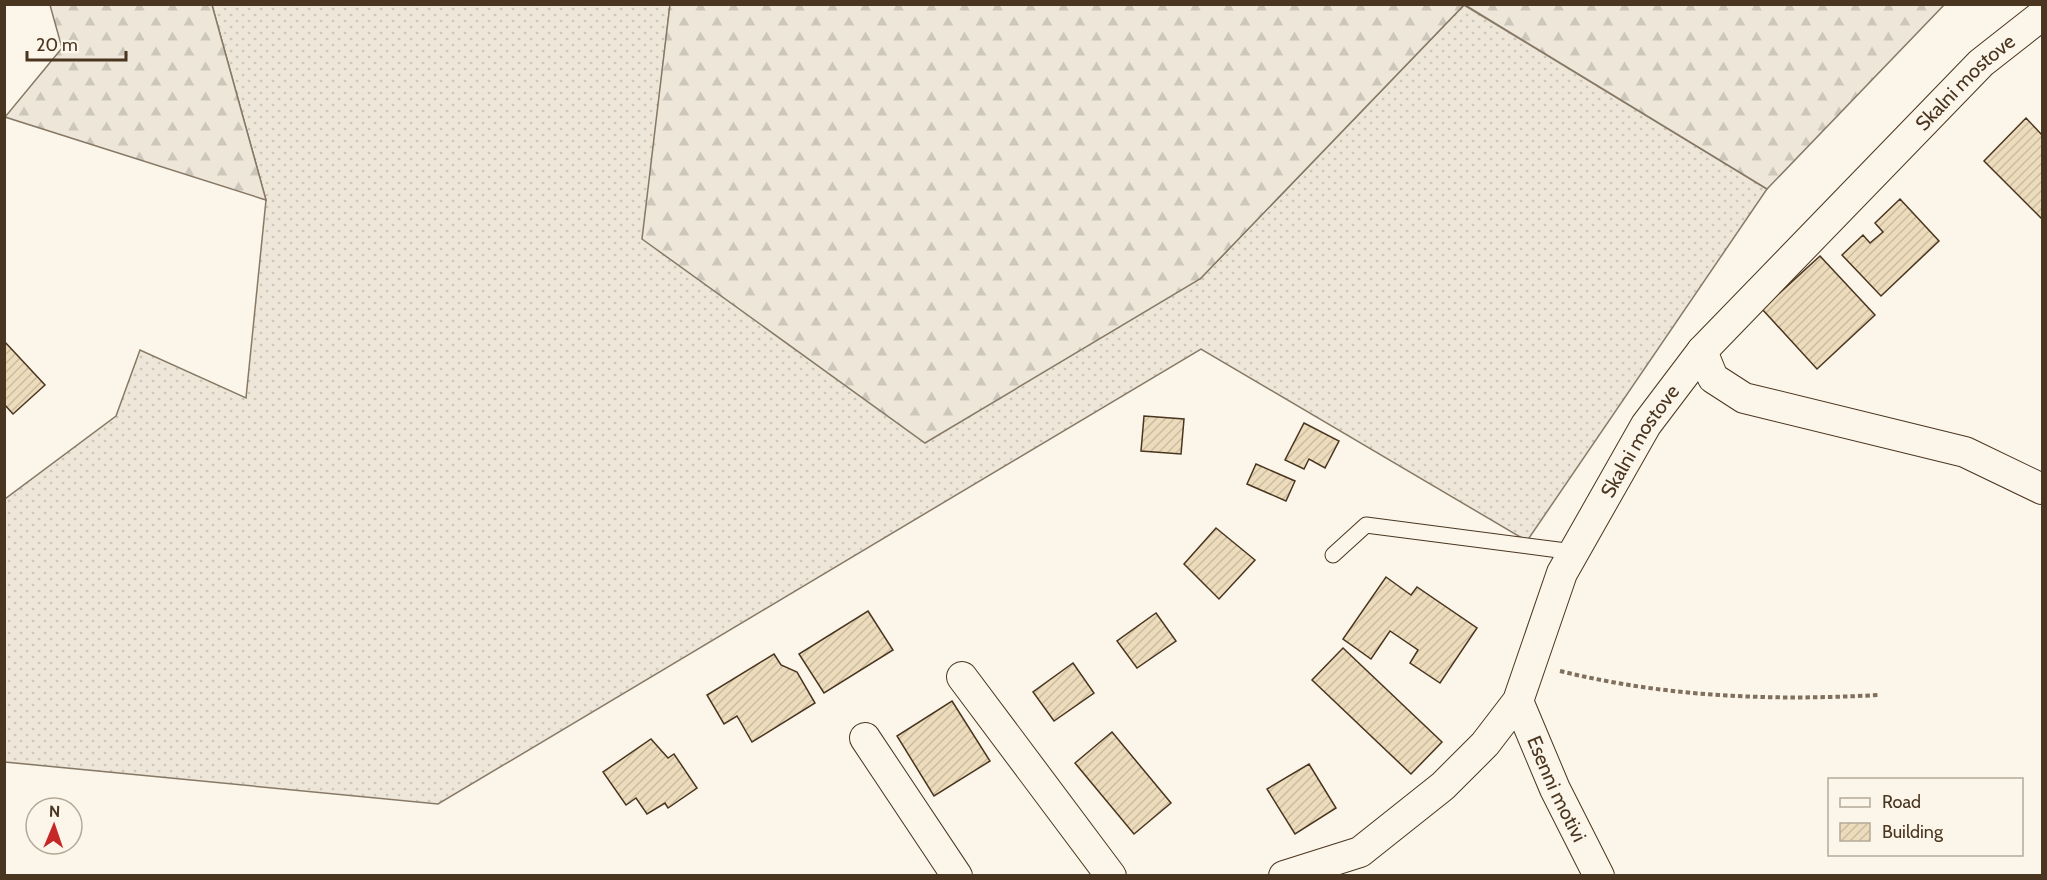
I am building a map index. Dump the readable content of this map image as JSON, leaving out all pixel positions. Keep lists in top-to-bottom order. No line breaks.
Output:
{"streets":{"street":["Skalni mostove","Esenni motivi"]},"crossings":[["Skalni mostove","Esenni motivi"]],"legend":["Road","Building"],"scale_bar":"20 m","north":"top"}
